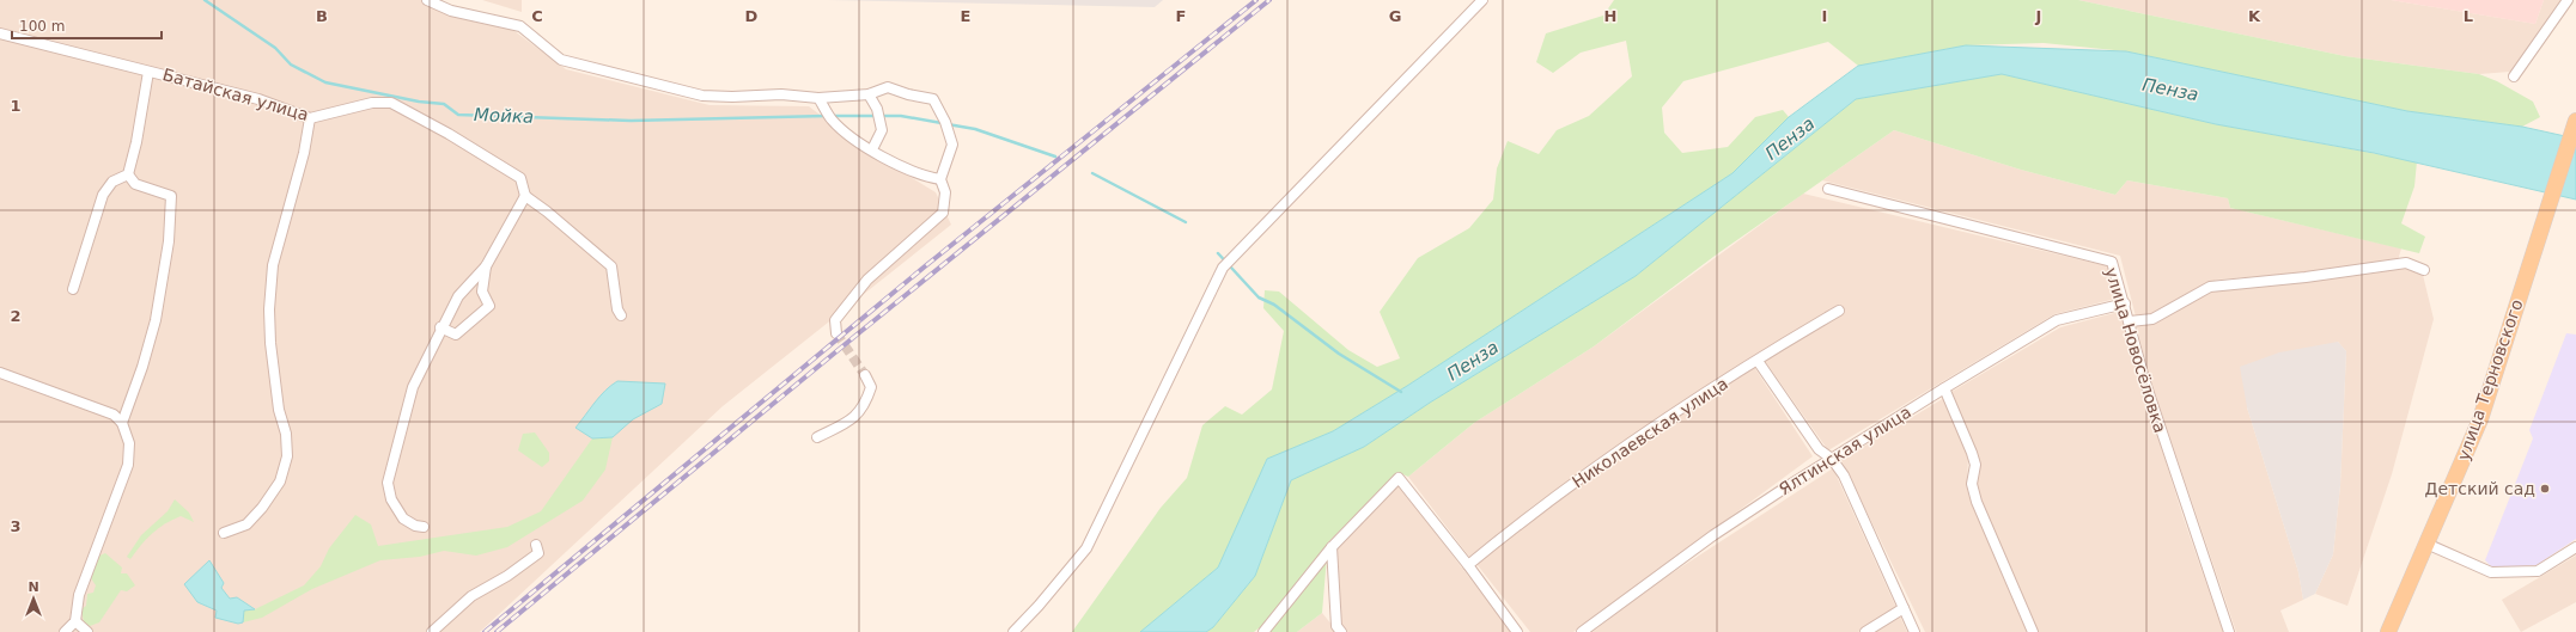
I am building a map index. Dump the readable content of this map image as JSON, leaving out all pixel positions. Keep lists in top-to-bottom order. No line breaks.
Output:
{"streets":{"main road":["улица Терновского"],"street":["Батайская улица","улица Новосёловка","Николаевская улица","Ялтинская улица"]},"crossings":[["улица Новосёловка","Ялтинская улица"]],"water":["Пенза","Мойка"],"places":["Детский сад"],"scale_bar":"100 m","north":"top","grid":{"columns":["B","C","D","E","F","G","H","I","J","K","L"],"rows":["1","2","3"]}}
